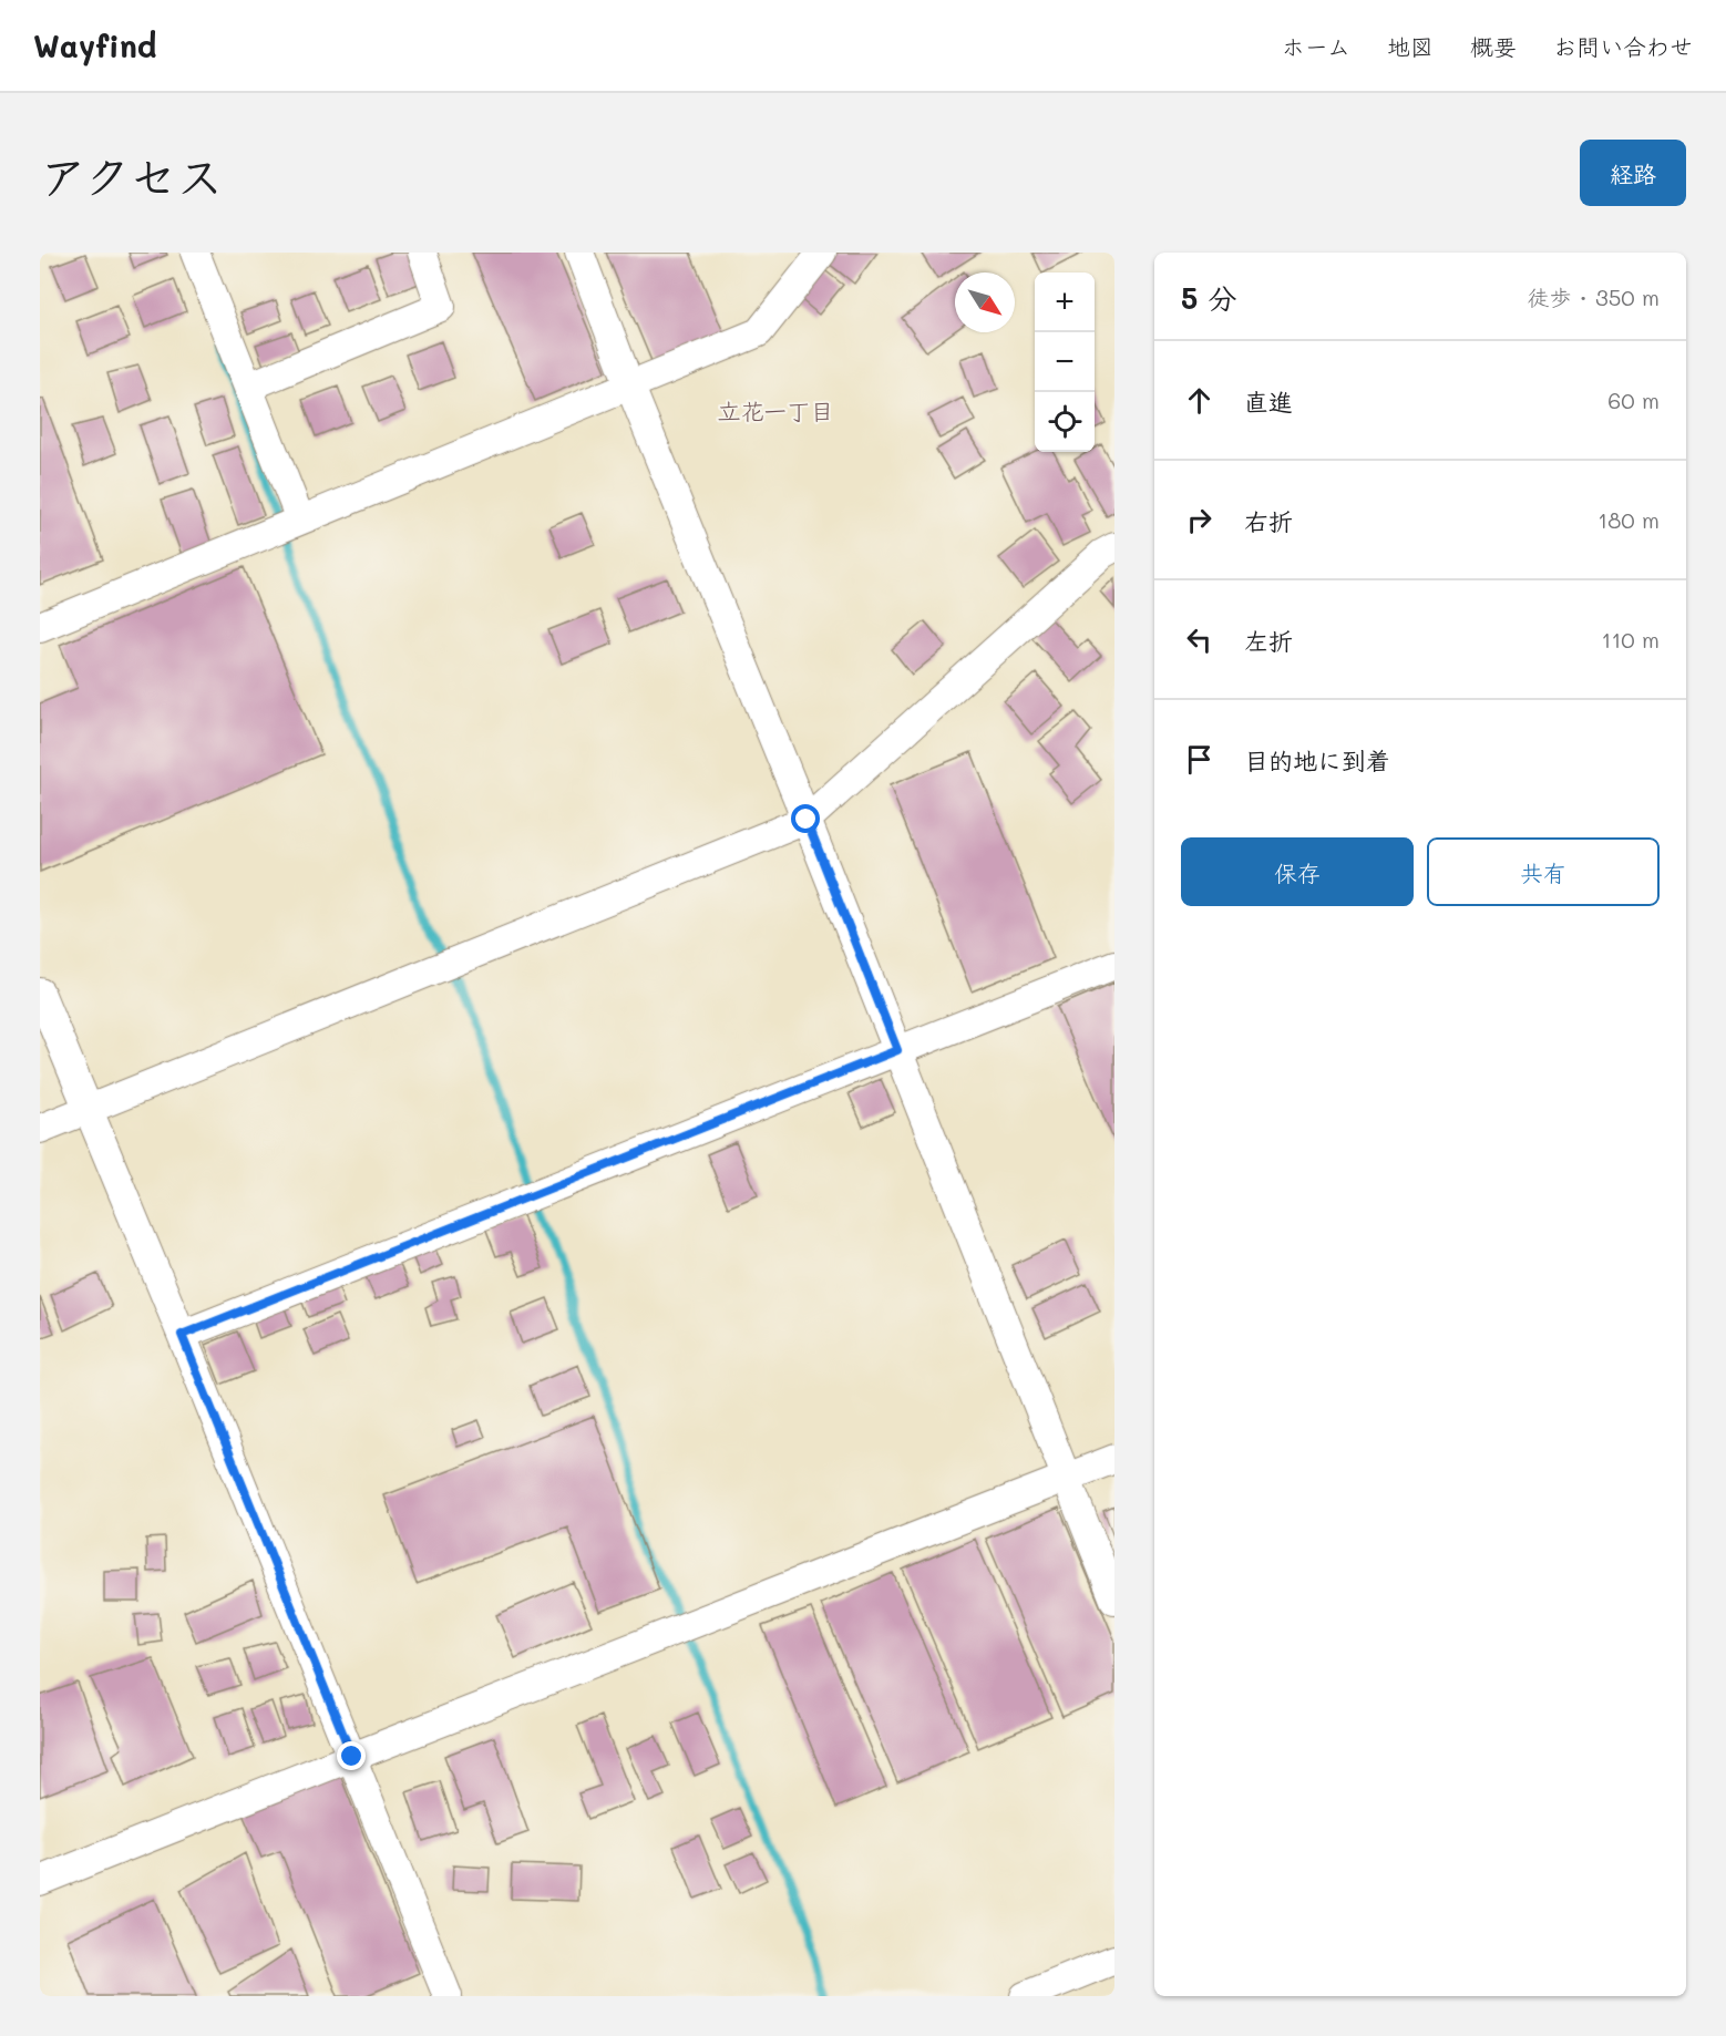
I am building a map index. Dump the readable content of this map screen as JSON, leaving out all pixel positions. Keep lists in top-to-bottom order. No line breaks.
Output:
{"districts":["立花一丁目"],"north":"bottom right","page":{"header":"Wayfind","nav":["ホーム","地図","概要","お問い合わせ"],"title":"アクセス","buttons":["経路",["保存","共有"]],"heading":["5 分","徒歩 · 350 m"],"map_buttons":["+","−"],"list":[["直進","60 m"],["右折","180 m"],["左折","110 m"],"目的地に到着"]}}
